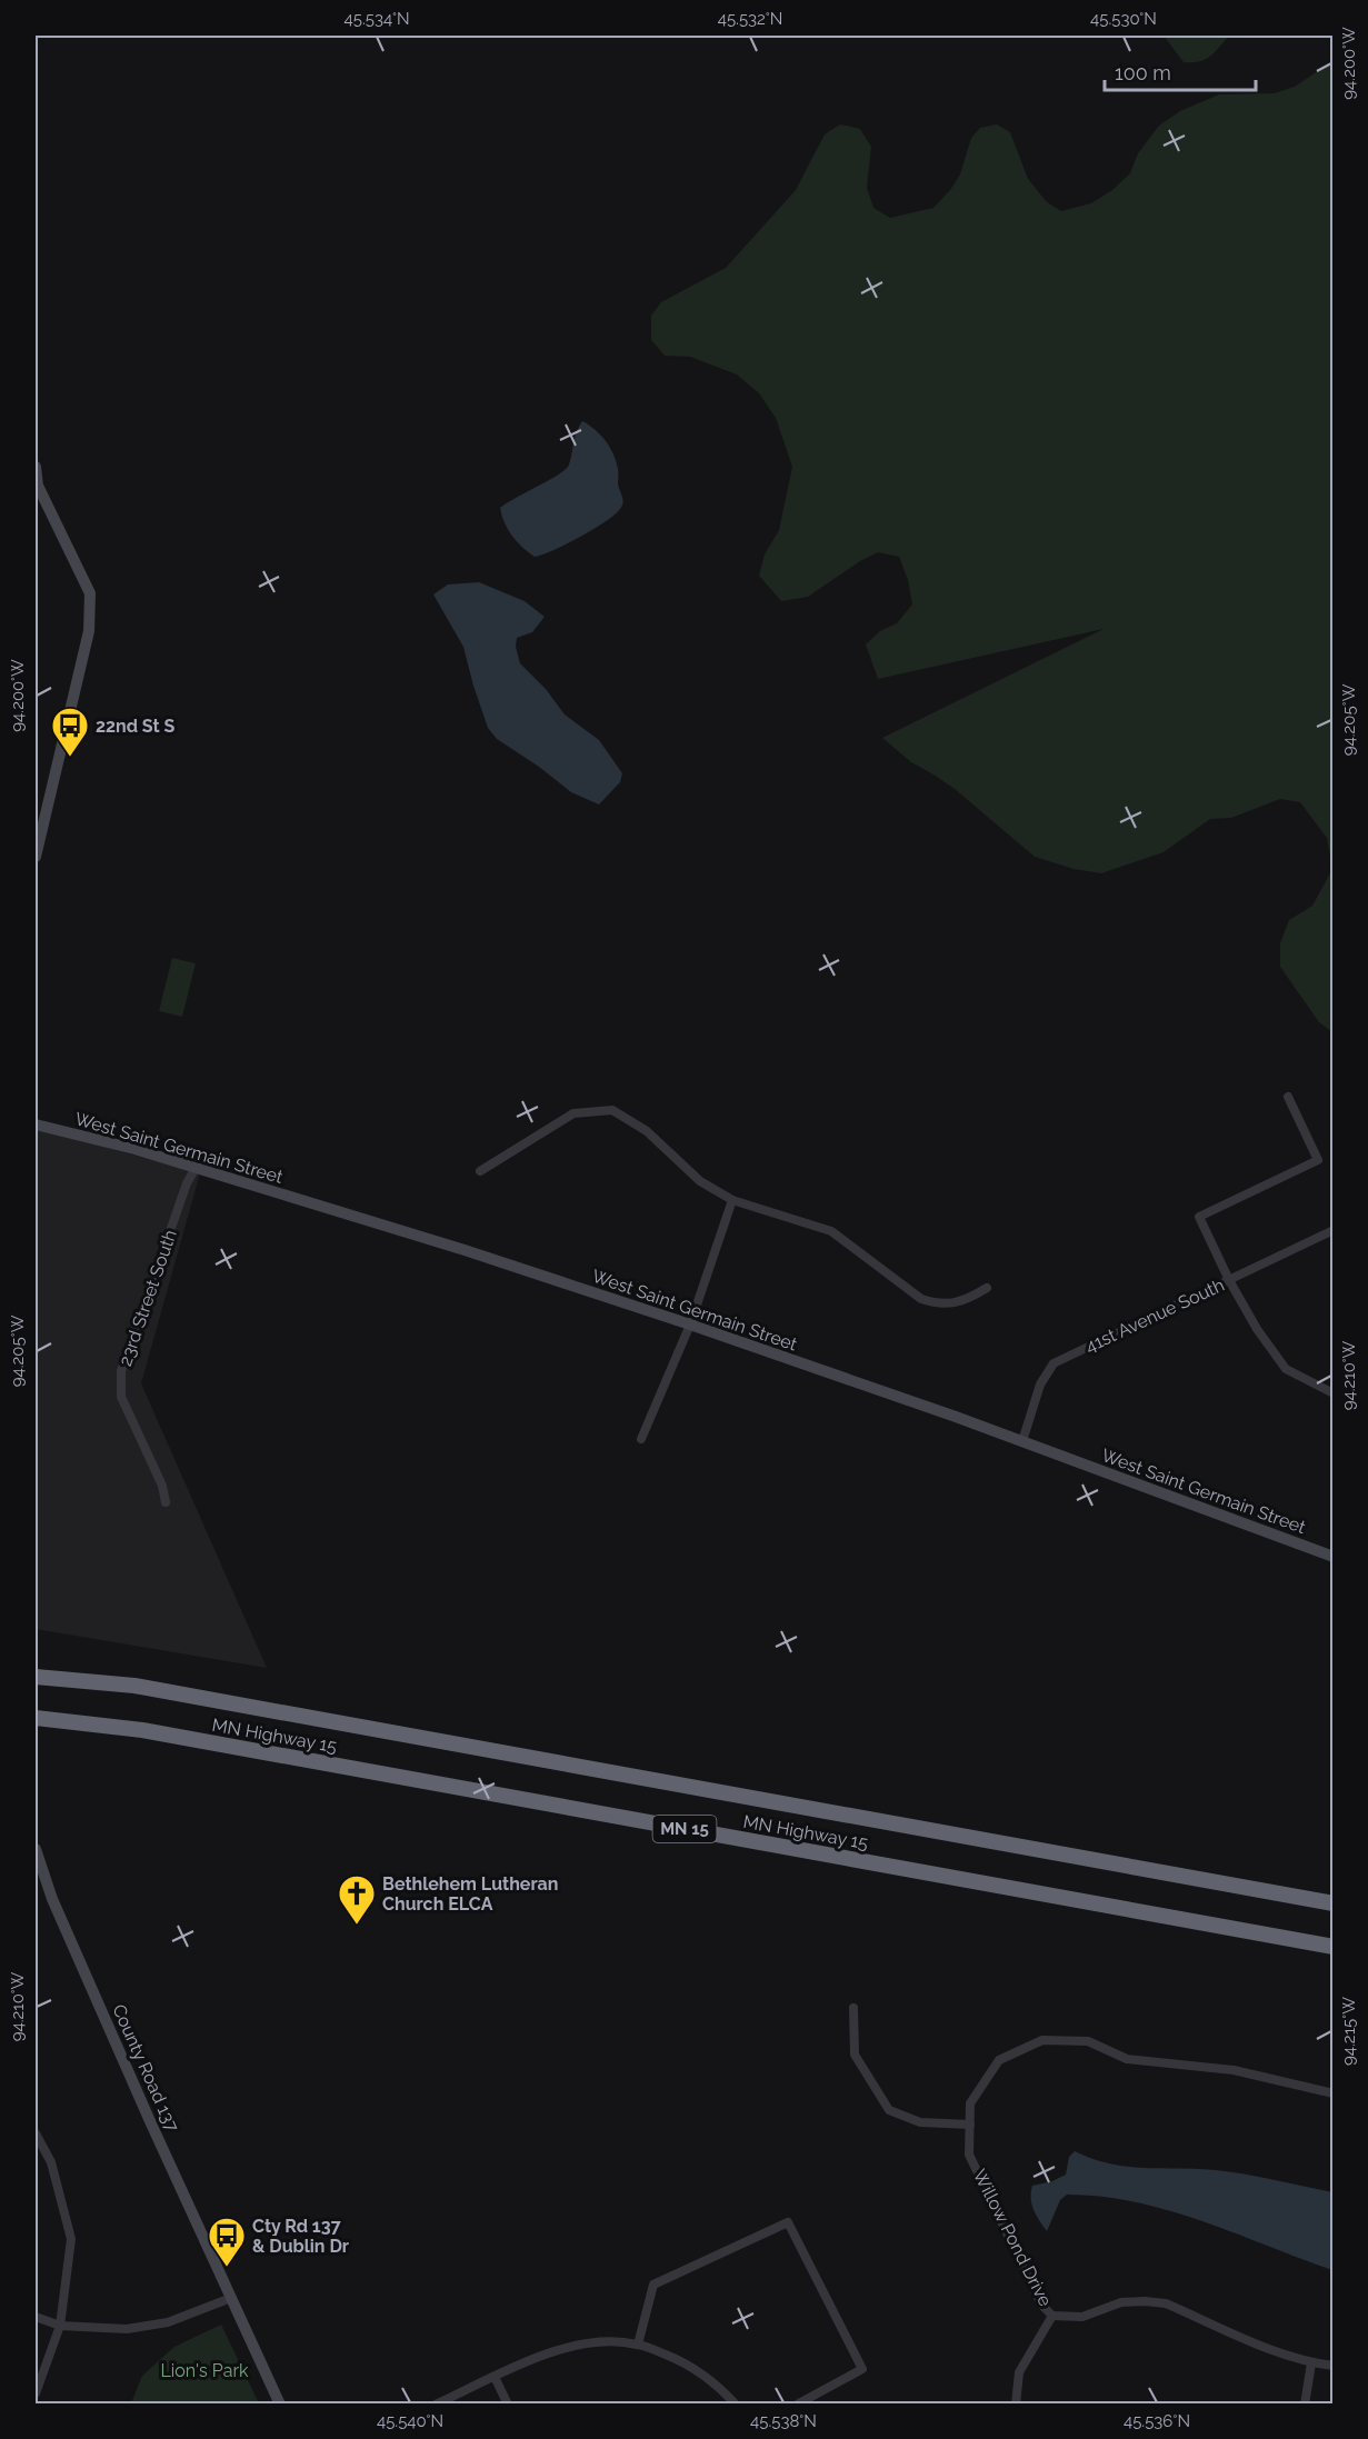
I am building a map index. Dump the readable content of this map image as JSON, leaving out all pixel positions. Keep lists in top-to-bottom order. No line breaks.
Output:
{"streets":{"highway":["MN Highway 15","MN 15"],"street":["West Saint Germain Street","23rd Street South","41st Avenue South","County Road 137","Willow Pond Drive"]},"crossings":[["West Saint Germain Street","23rd Street South"],["West Saint Germain Street","41st Avenue South"]],"parks":["Lion's Park"],"places":{"bus stop":["22nd St S","Cty Rd 137 & Dublin Dr"],"church":["Bethlehem Lutheran Church ELCA"]},"scale_bar":"100 m","coordinates":["45.534°N","45.532°N","45.530°N","94.200°W","94.205°W","94.210°W","94.215°W","45.540°N","45.538°N","45.536°N"]}
